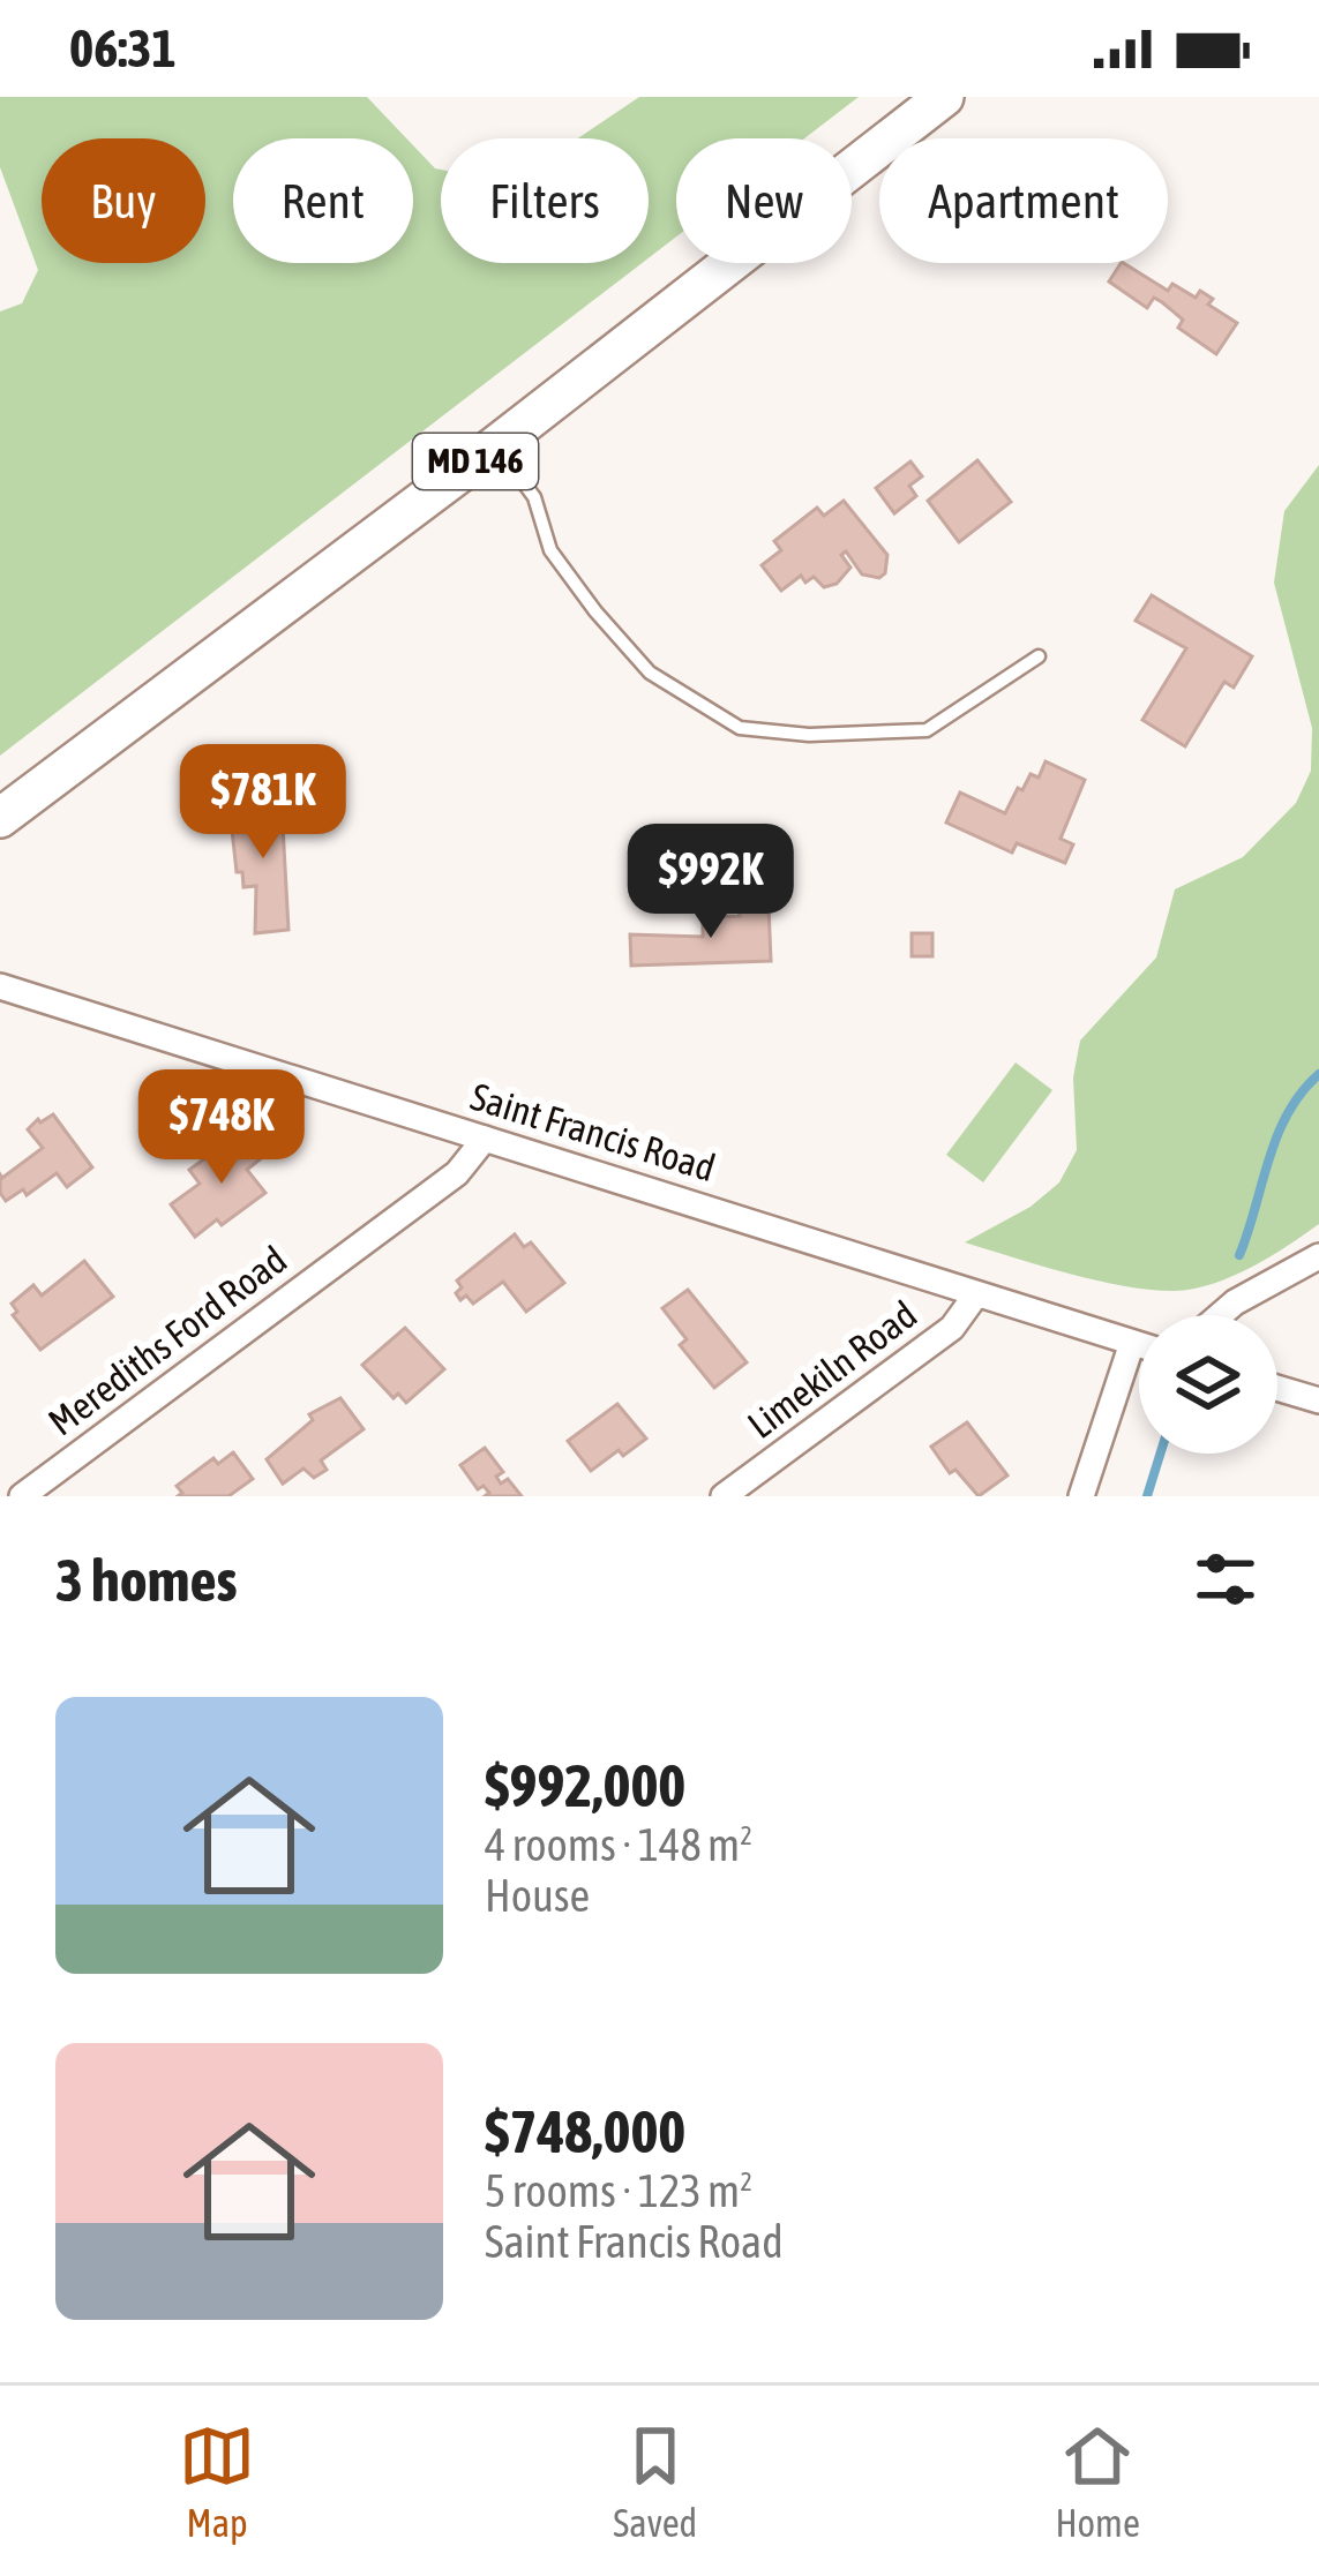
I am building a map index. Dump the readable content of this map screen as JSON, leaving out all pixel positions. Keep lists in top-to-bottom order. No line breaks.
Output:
{"streets":{"main road":["MD 146"],"street":["Saint Francis Road","Merediths Ford Road","Limekiln Road"]},"crossings":[["Saint Francis Road","Merediths Ford Road"],["Saint Francis Road","Limekiln Road"]],"page":{"status":"06:31","chip":["Buy","Rent","Filters","New","Apartment"],"price":["$781K","$992K","$748K"],"heading":"3 homes","list":[{"name":"$992,000","note":"4 rooms · 148 m² · House"},{"name":"$748,000","note":"5 rooms · 123 m² · Saint Francis Road"}],"tabs":["Map","Saved","Home"]}}
